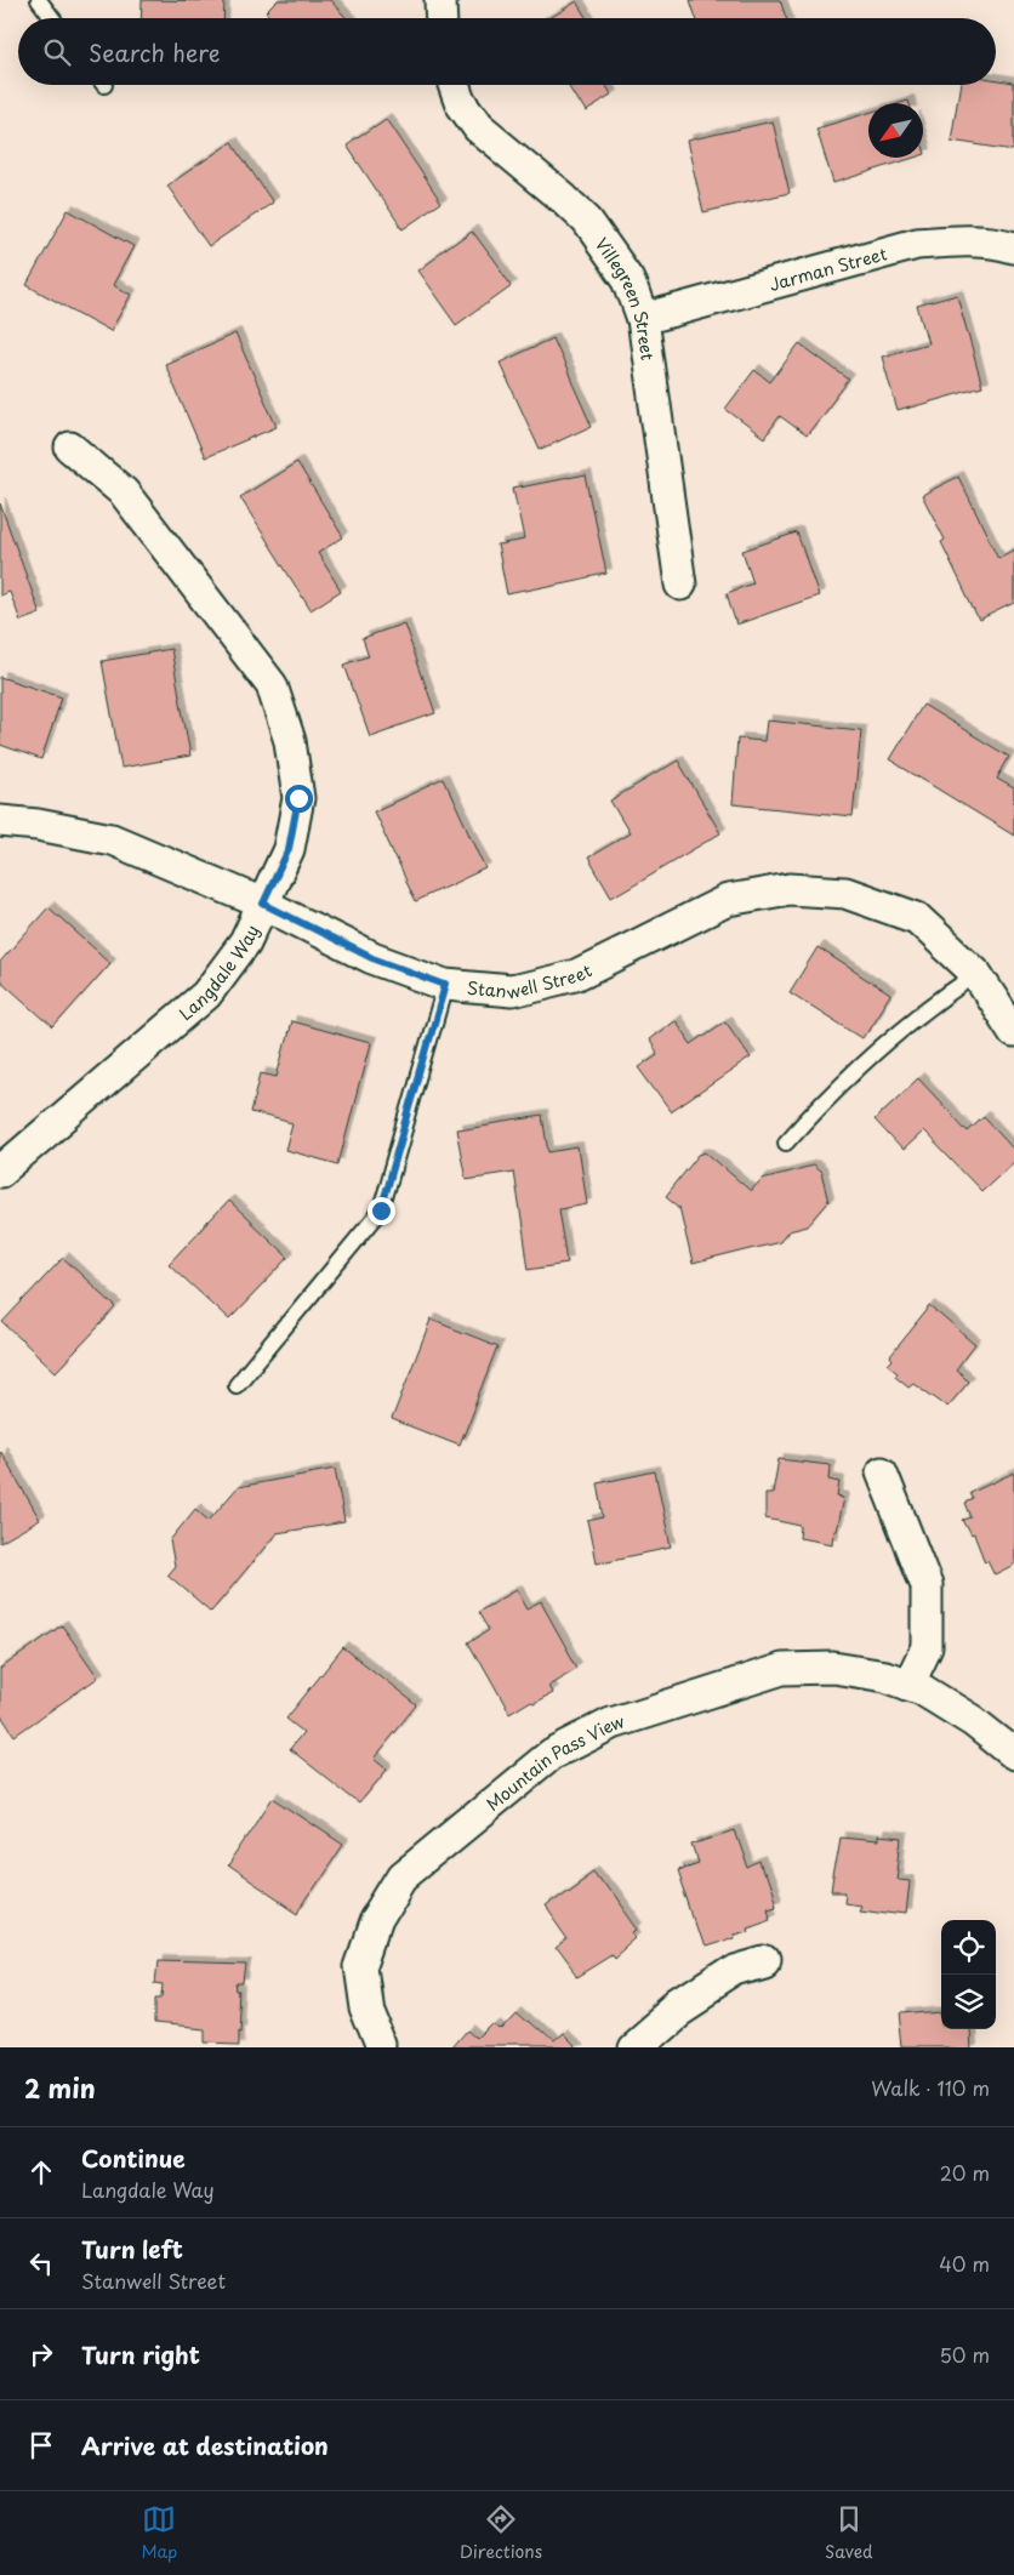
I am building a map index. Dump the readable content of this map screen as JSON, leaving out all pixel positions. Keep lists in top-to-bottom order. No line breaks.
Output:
{"streets":{"street":["Jarman Street","Villegreen Street","Langdale Way","Stanwell Street","Mountain Pass View"]},"crossings":[["Jarman Street","Villegreen Street"],["Langdale Way","Stanwell Street"]],"north":"bottom left","page":{"search":"Search here","heading":["2 min","Walk · 110 m"],"list":[["Continue","Langdale Way","20 m"],["Turn left","Stanwell Street","40 m"],["Turn right","50 m"],"Arrive at destination"],"nav":["Map","Directions","Saved"]}}
